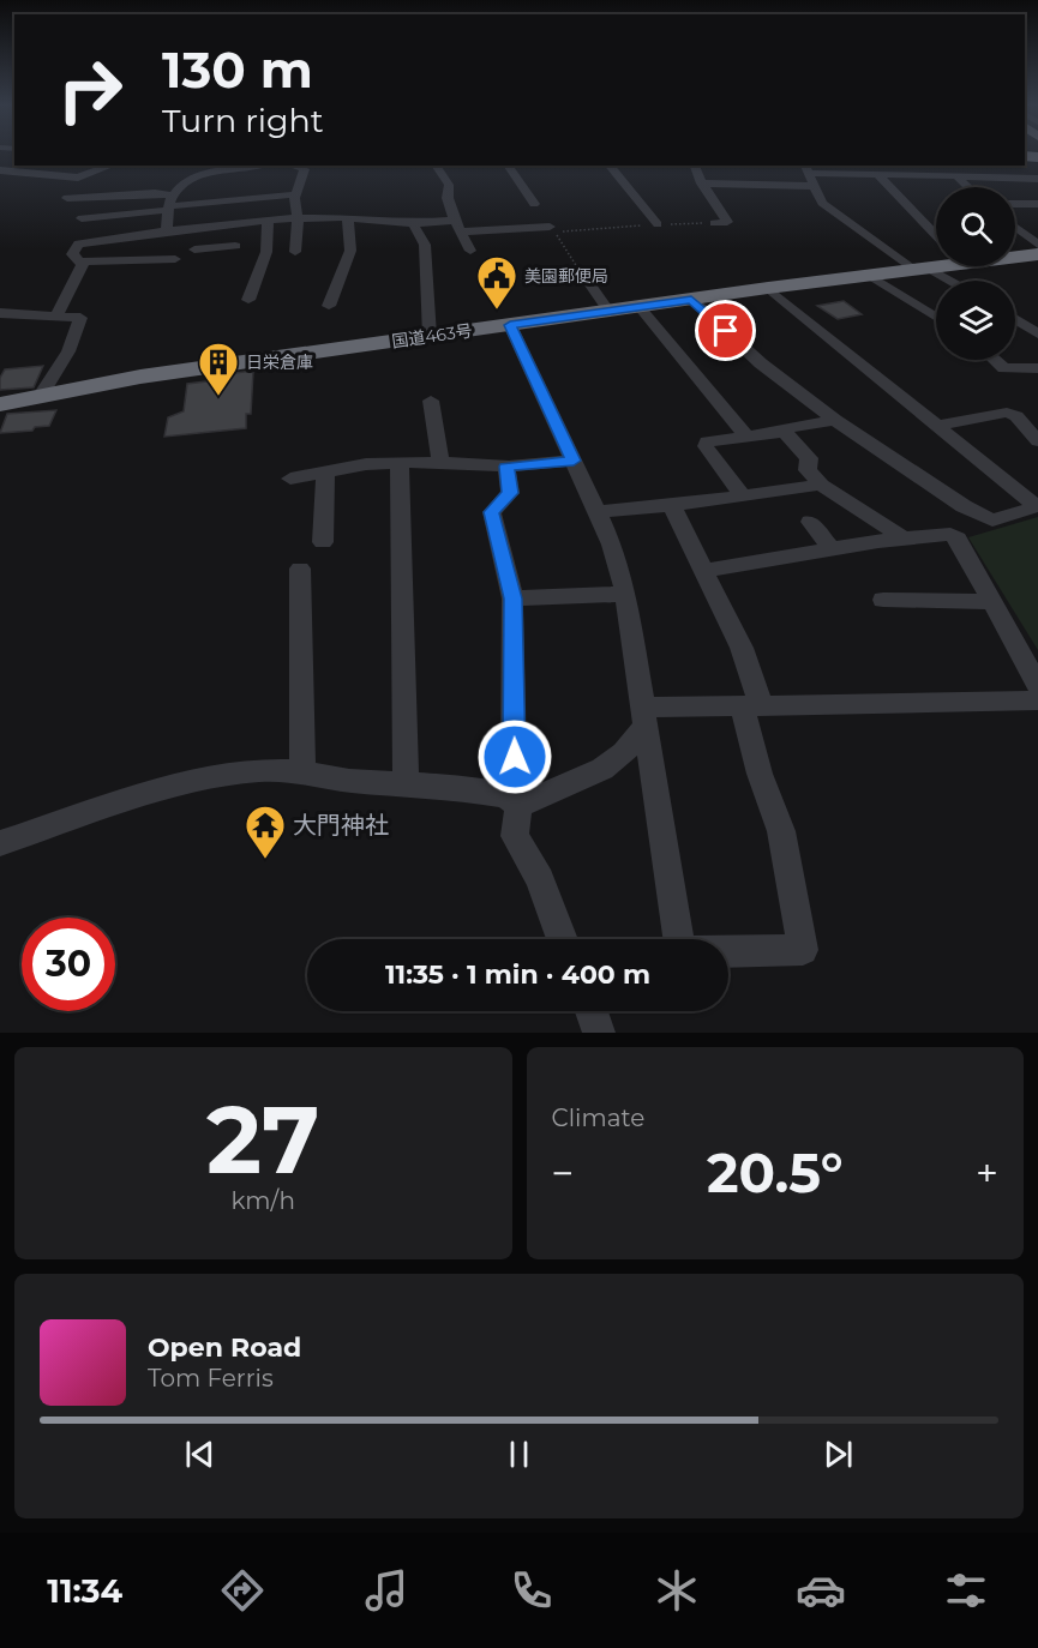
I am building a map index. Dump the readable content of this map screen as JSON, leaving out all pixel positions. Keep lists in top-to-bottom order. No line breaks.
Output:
{"streets":{"highway":["国道463号"]},"places":{"public building":["美園郵便局"],"building":["日栄倉庫"],"temple":["大門神社"]},"page":{"turn":["130 m","Turn right"],"limit":"30","trip":"11:35 · 1 min · 400 m","tile":[["27","km/h"],"Climate"],"heat":["−","20.5°","+"],"song":["Open Road","Tom Ferris"],"tabs":"11:34"}}
